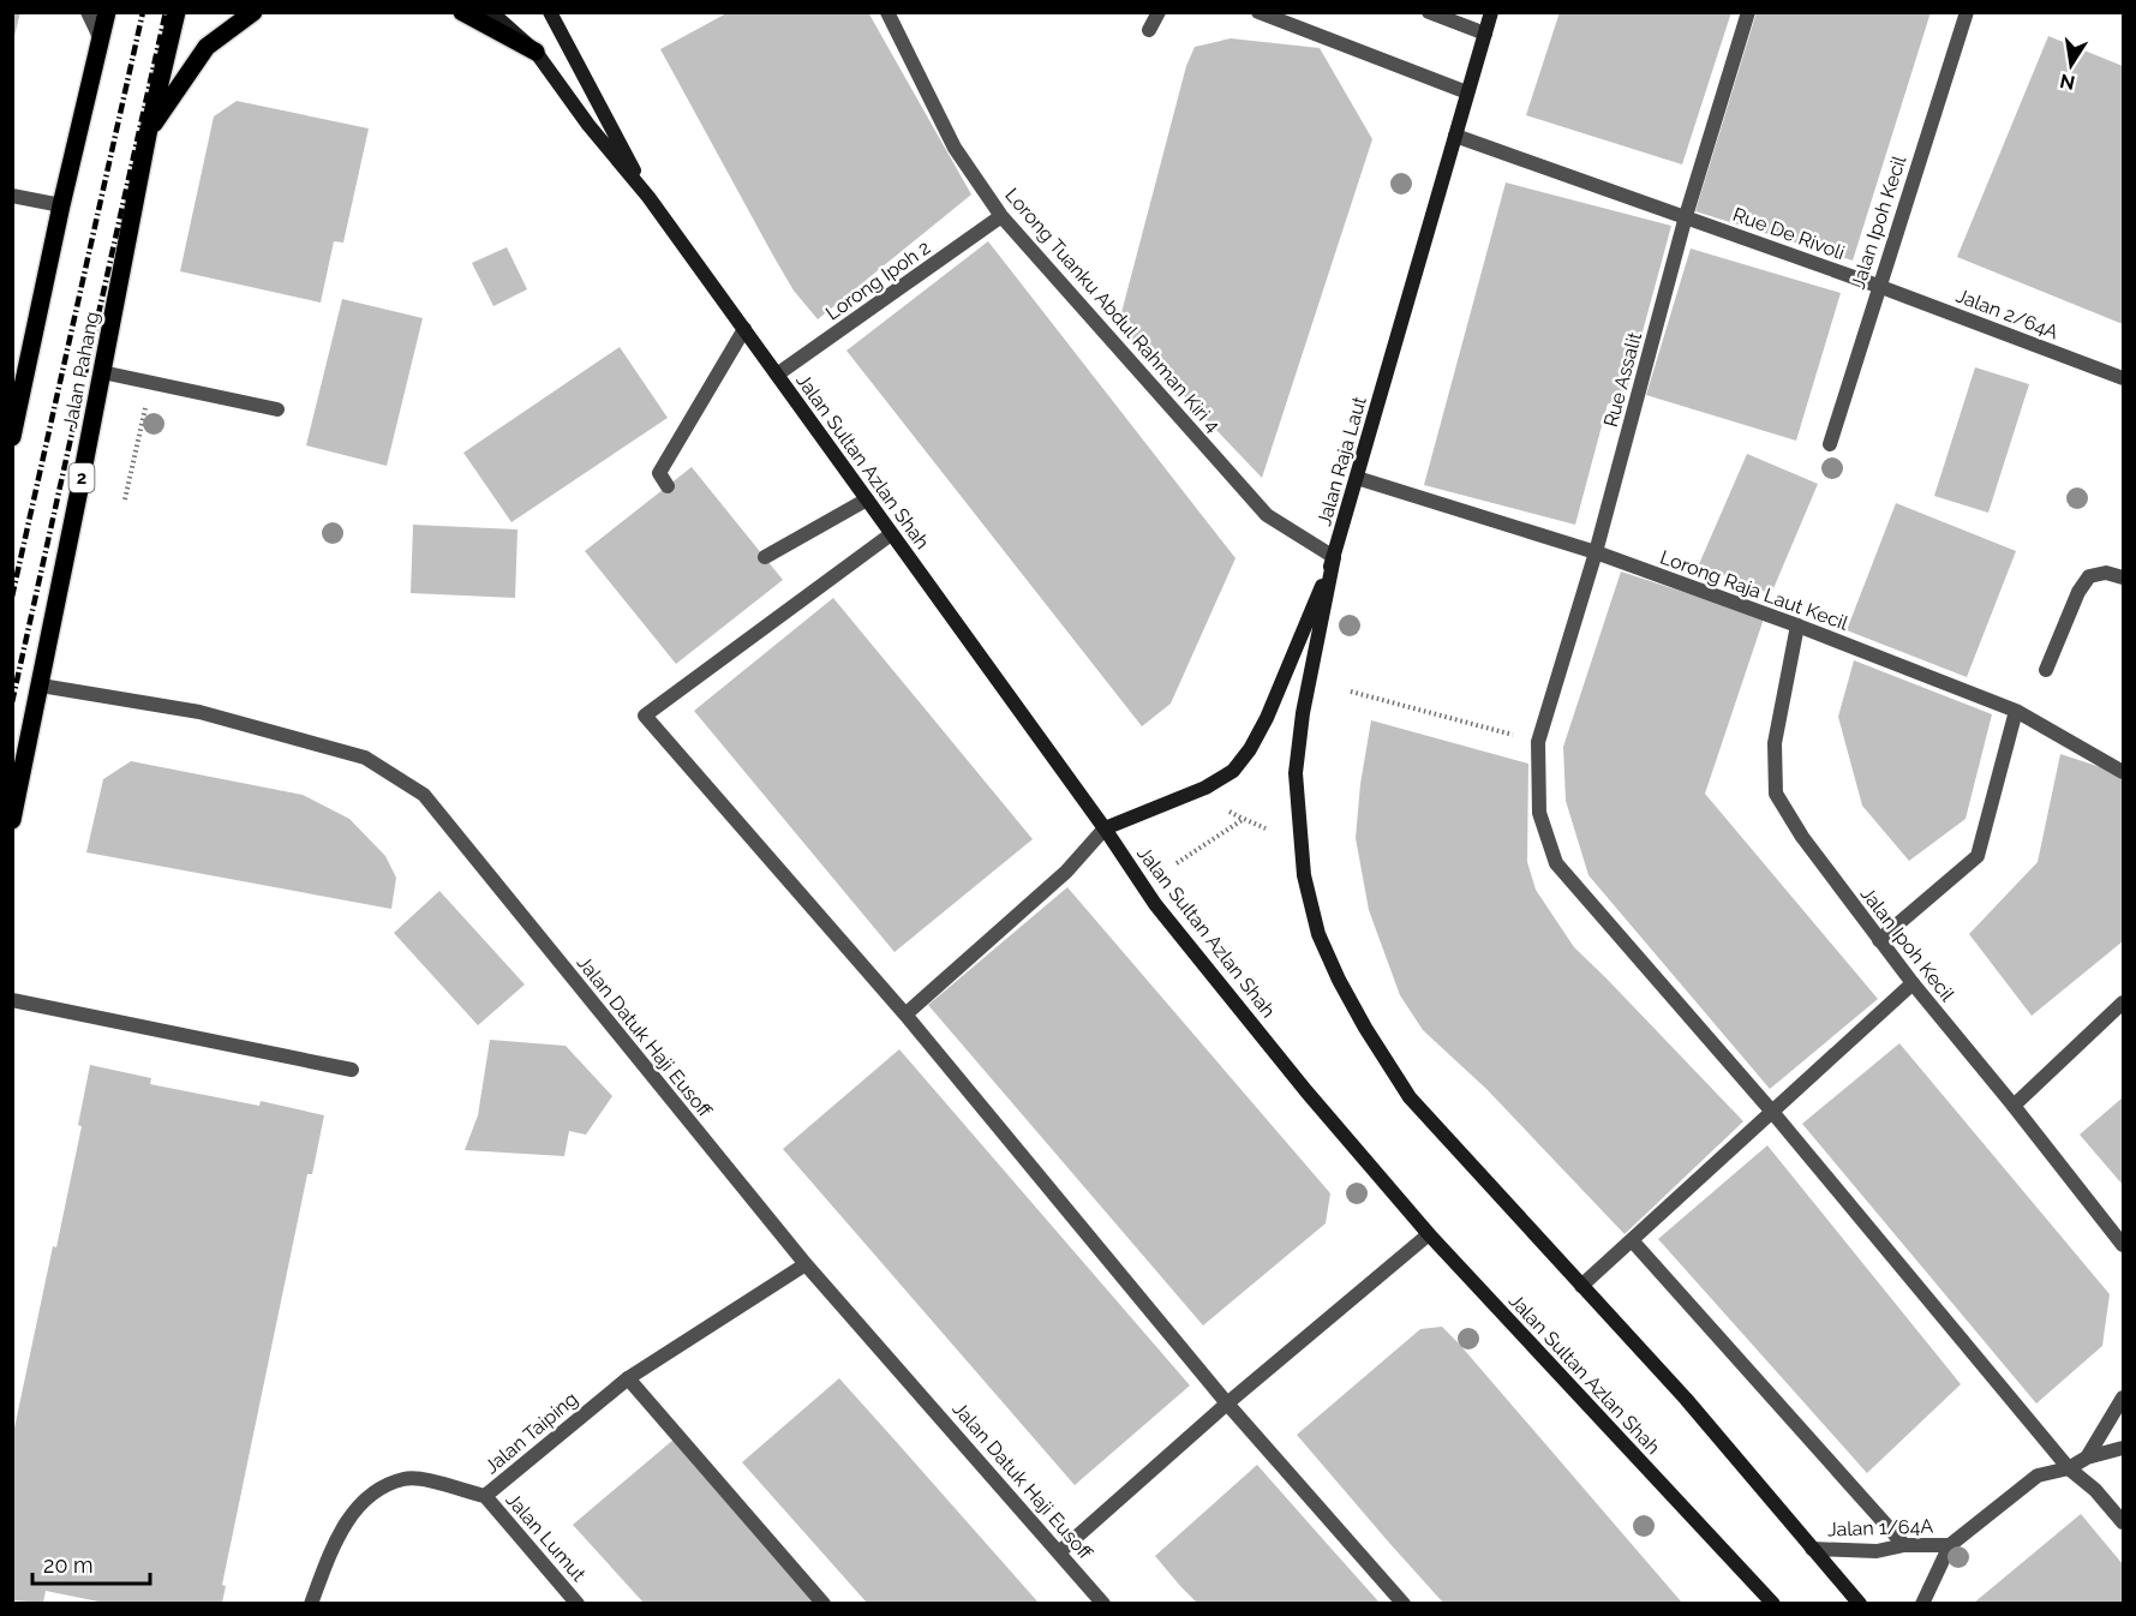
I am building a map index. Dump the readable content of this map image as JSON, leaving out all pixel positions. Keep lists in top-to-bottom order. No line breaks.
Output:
{"streets":{"main road":["Jalan Pahang","Jalan Sultan Azlan Shah","Jalan Raja Laut","2"],"street":["Jalan Ipoh Kecil","Rue De Rivoli","Lorong Ipoh 2","Lorong Tuanku Abdul Rahman Kiri 4","Jalan 2/64A","Rue Assalit","Lorong Raja Laut Kecil","Jalan Datuk Haji Eusoff","Jalan Taiping","Jalan 1/64A","Jalan Lumut"]},"crossings":[["Jalan Ipoh Kecil","Rue De Rivoli"],["Jalan Ipoh Kecil","Jalan 2/64A"],["Jalan Ipoh Kecil","Lorong Raja Laut Kecil"],["Rue De Rivoli","Jalan 2/64A"],["Rue De Rivoli","Rue Assalit"],["Rue De Rivoli","Jalan Raja Laut"],["Lorong Ipoh 2","Lorong Tuanku Abdul Rahman Kiri 4"],["Lorong Ipoh 2","Jalan Sultan Azlan Shah"],["Lorong Tuanku Abdul Rahman Kiri 4","Jalan Raja Laut"],["Jalan Pahang","Jalan Datuk Haji Eusoff"],["Rue Assalit","Lorong Raja Laut Kecil"],["Rue Assalit","Jalan 1/64A"],["Jalan Sultan Azlan Shah","Jalan Raja Laut"],["Jalan Raja Laut","Lorong Raja Laut Kecil"],["Jalan Datuk Haji Eusoff","Jalan Taiping"],["Jalan Taiping","Jalan Lumut"]],"scale_bar":"20 m","north":"bottom"}
